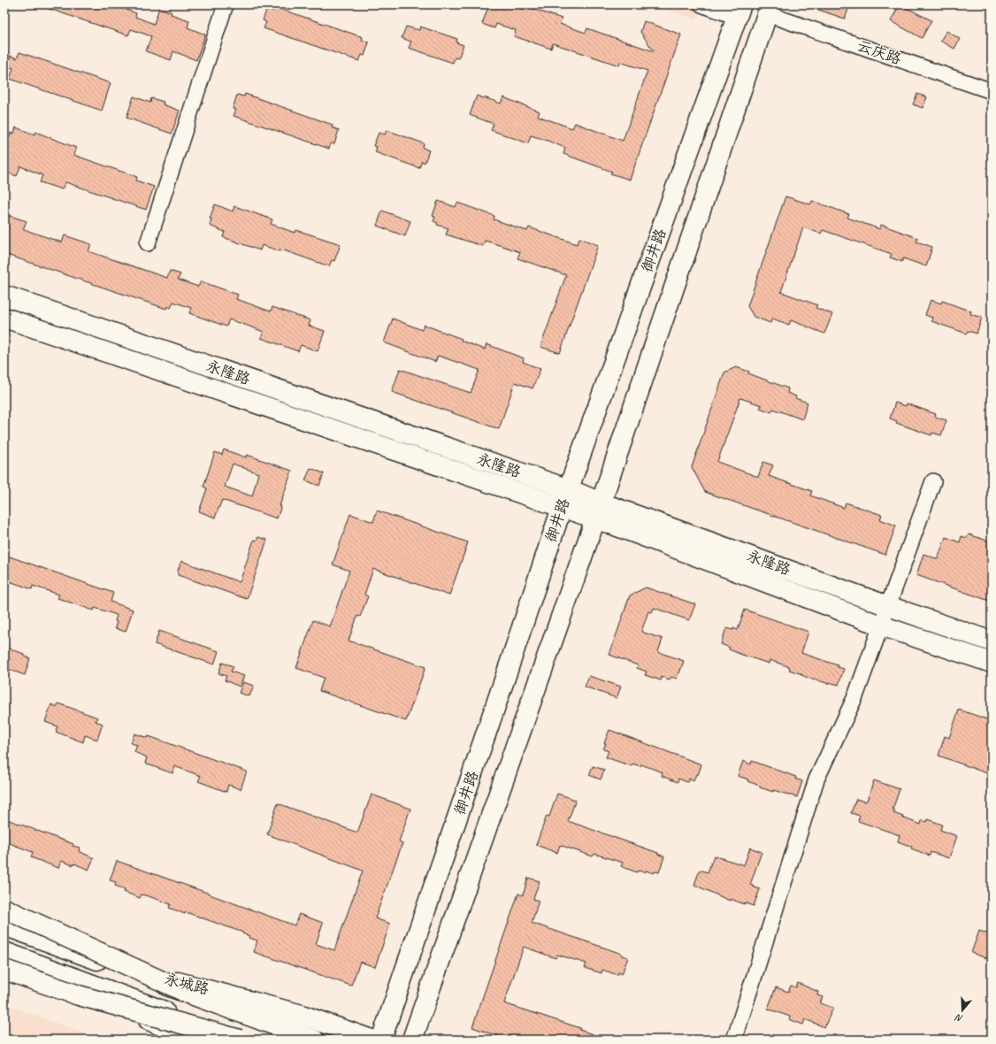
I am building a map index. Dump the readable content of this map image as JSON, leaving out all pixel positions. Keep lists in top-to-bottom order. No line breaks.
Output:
{"streets":{"main road":["御井路","永隆路","永城路"],"street":["云庆路"]},"crossings":[["云庆路","御井路"],["御井路","永隆路"]],"north":"bottom"}
